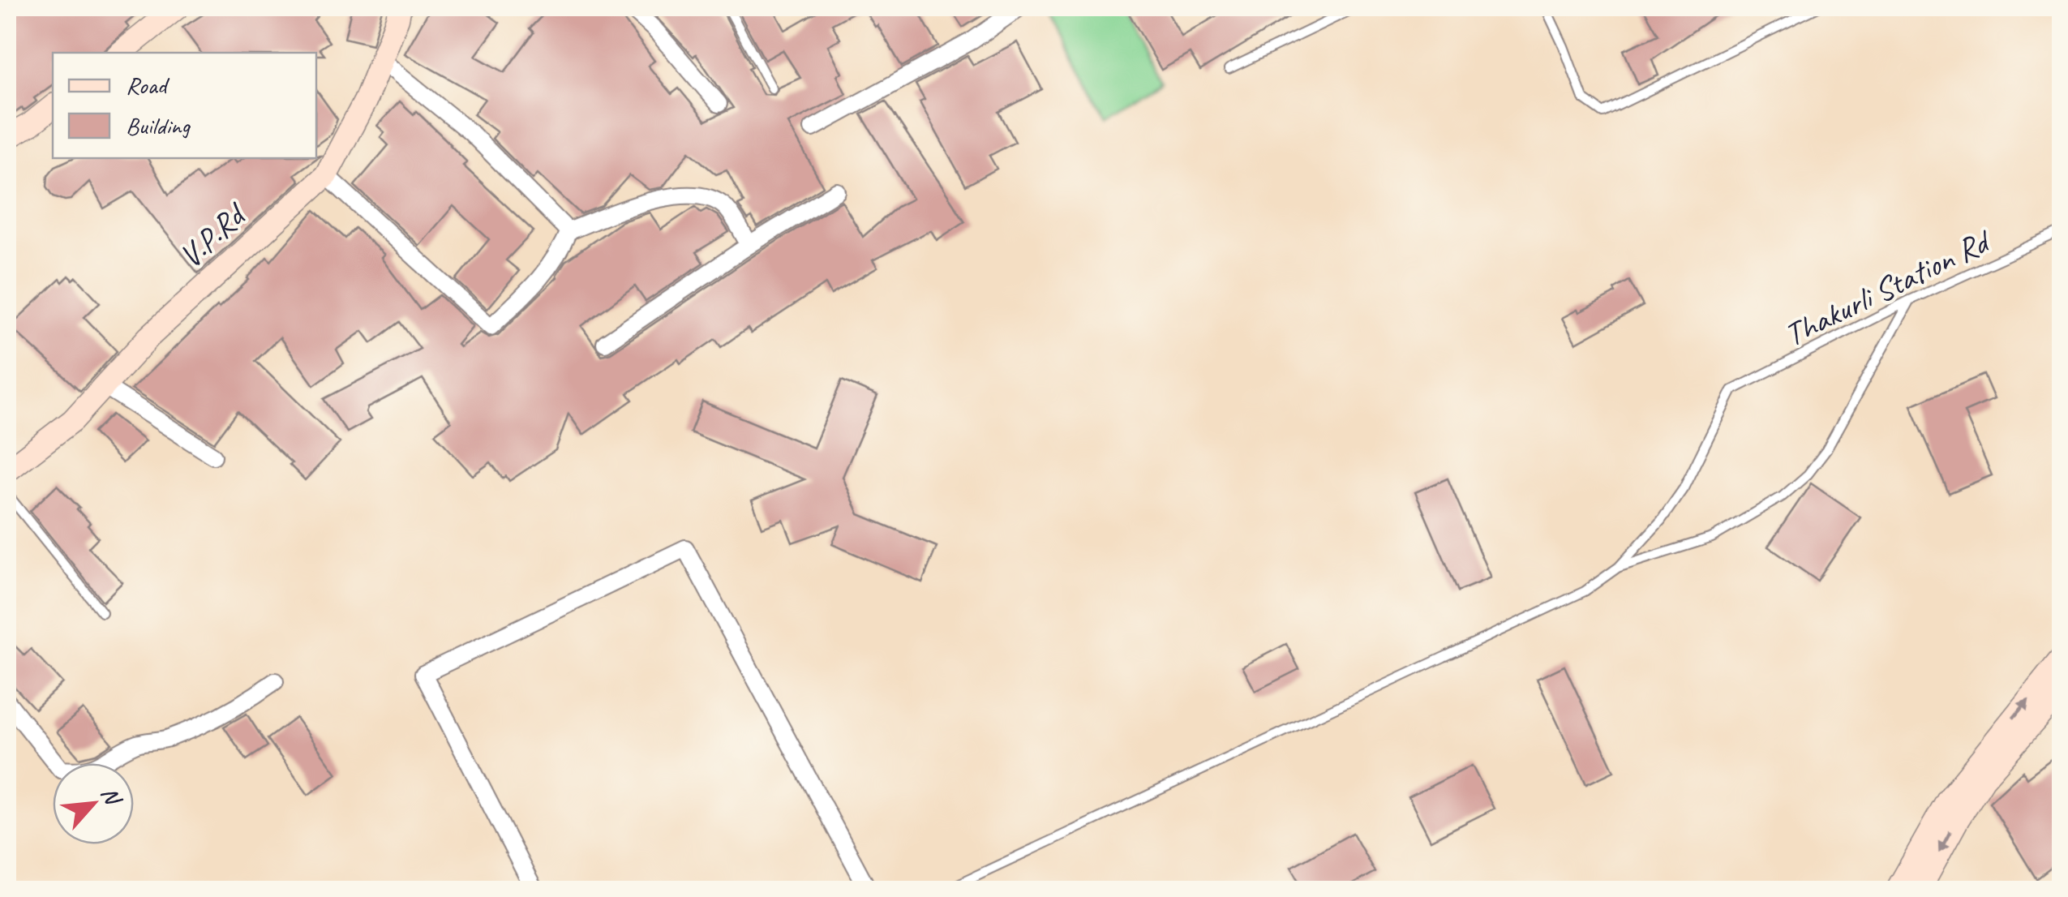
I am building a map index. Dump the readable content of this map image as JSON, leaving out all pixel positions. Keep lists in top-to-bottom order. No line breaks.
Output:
{"streets":{"street":["V.P.Rd"],"lane":["Thakurli Station Rd"]},"legend":["Road","Building"],"north":"top right"}
